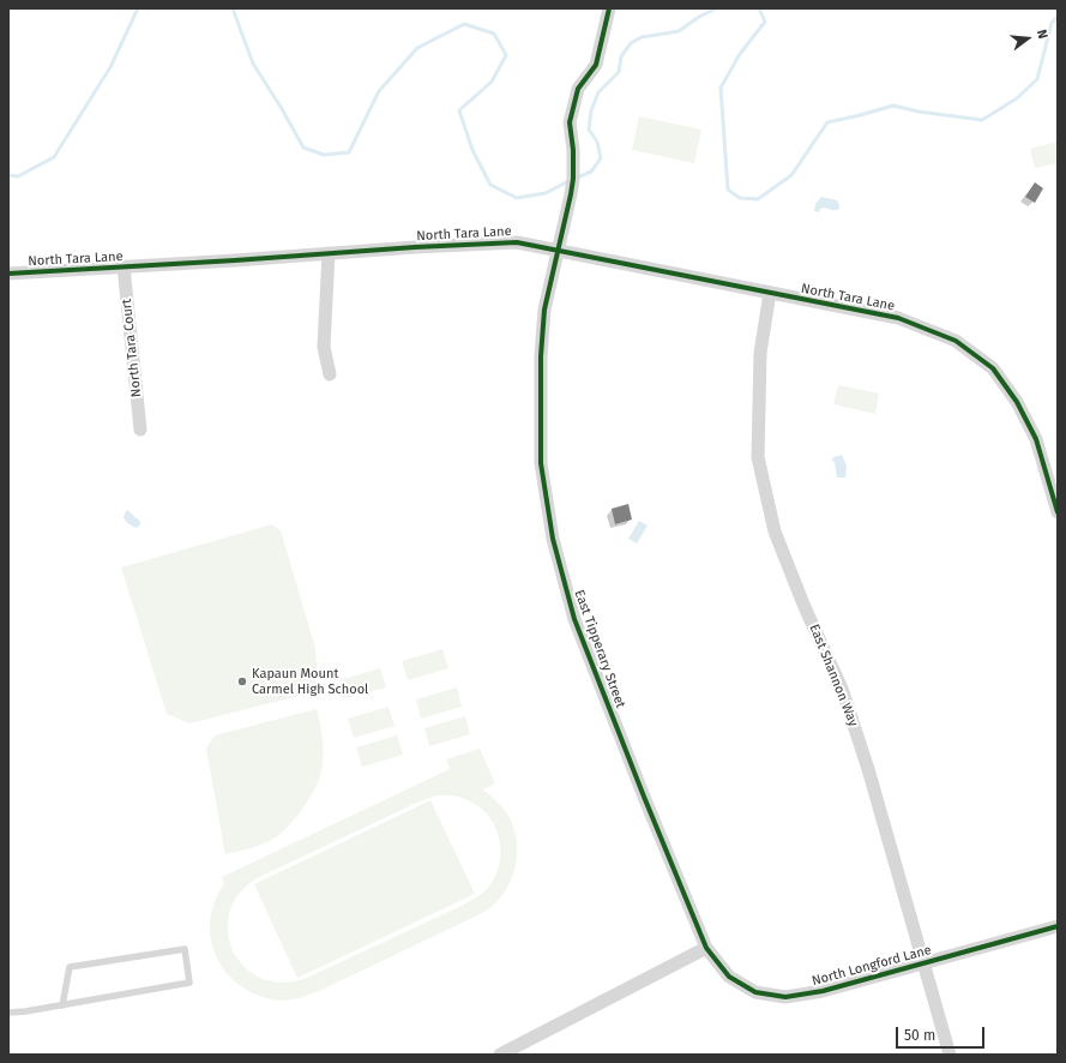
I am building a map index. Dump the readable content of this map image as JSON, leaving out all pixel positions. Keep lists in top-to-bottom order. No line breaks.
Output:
{"streets":{"street":["North Tara Lane","North Tara Court","East Tipperary Street","East Shannon Way","North Longford Lane"]},"crossings":[["North Tara Lane","North Tara Court"],["North Tara Lane","East Tipperary Street"],["North Tara Lane","East Shannon Way"],["East Tipperary Street","North Longford Lane"],["East Shannon Way","North Longford Lane"]],"places":["Kapaun Mount Carmel High School"],"scale_bar":"50 m","north":"right"}
